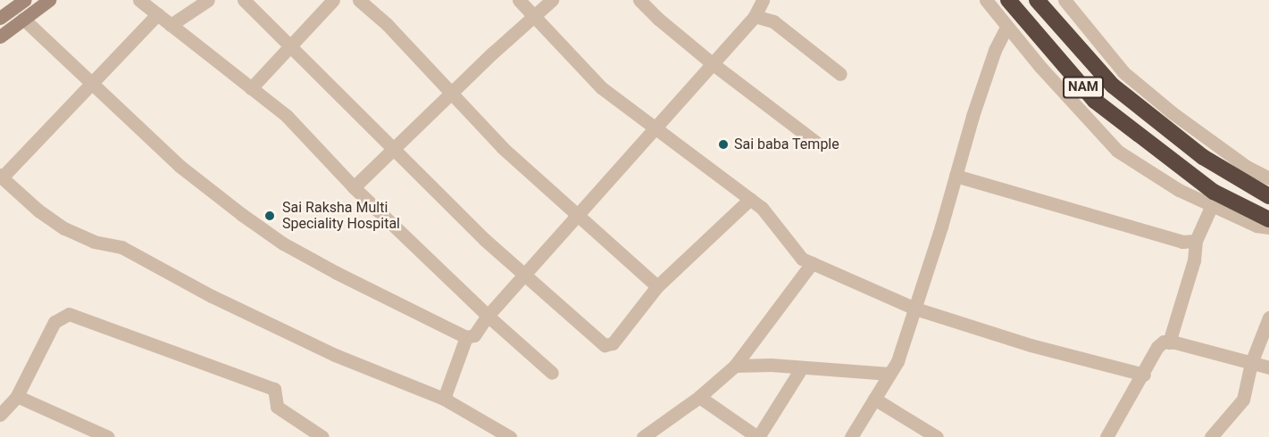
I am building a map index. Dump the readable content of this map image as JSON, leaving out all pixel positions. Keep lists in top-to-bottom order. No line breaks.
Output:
{"streets":{"highway":["NAM"]},"places":["Sai baba Temple","Sai Raksha Multi Speciality Hospital"]}
